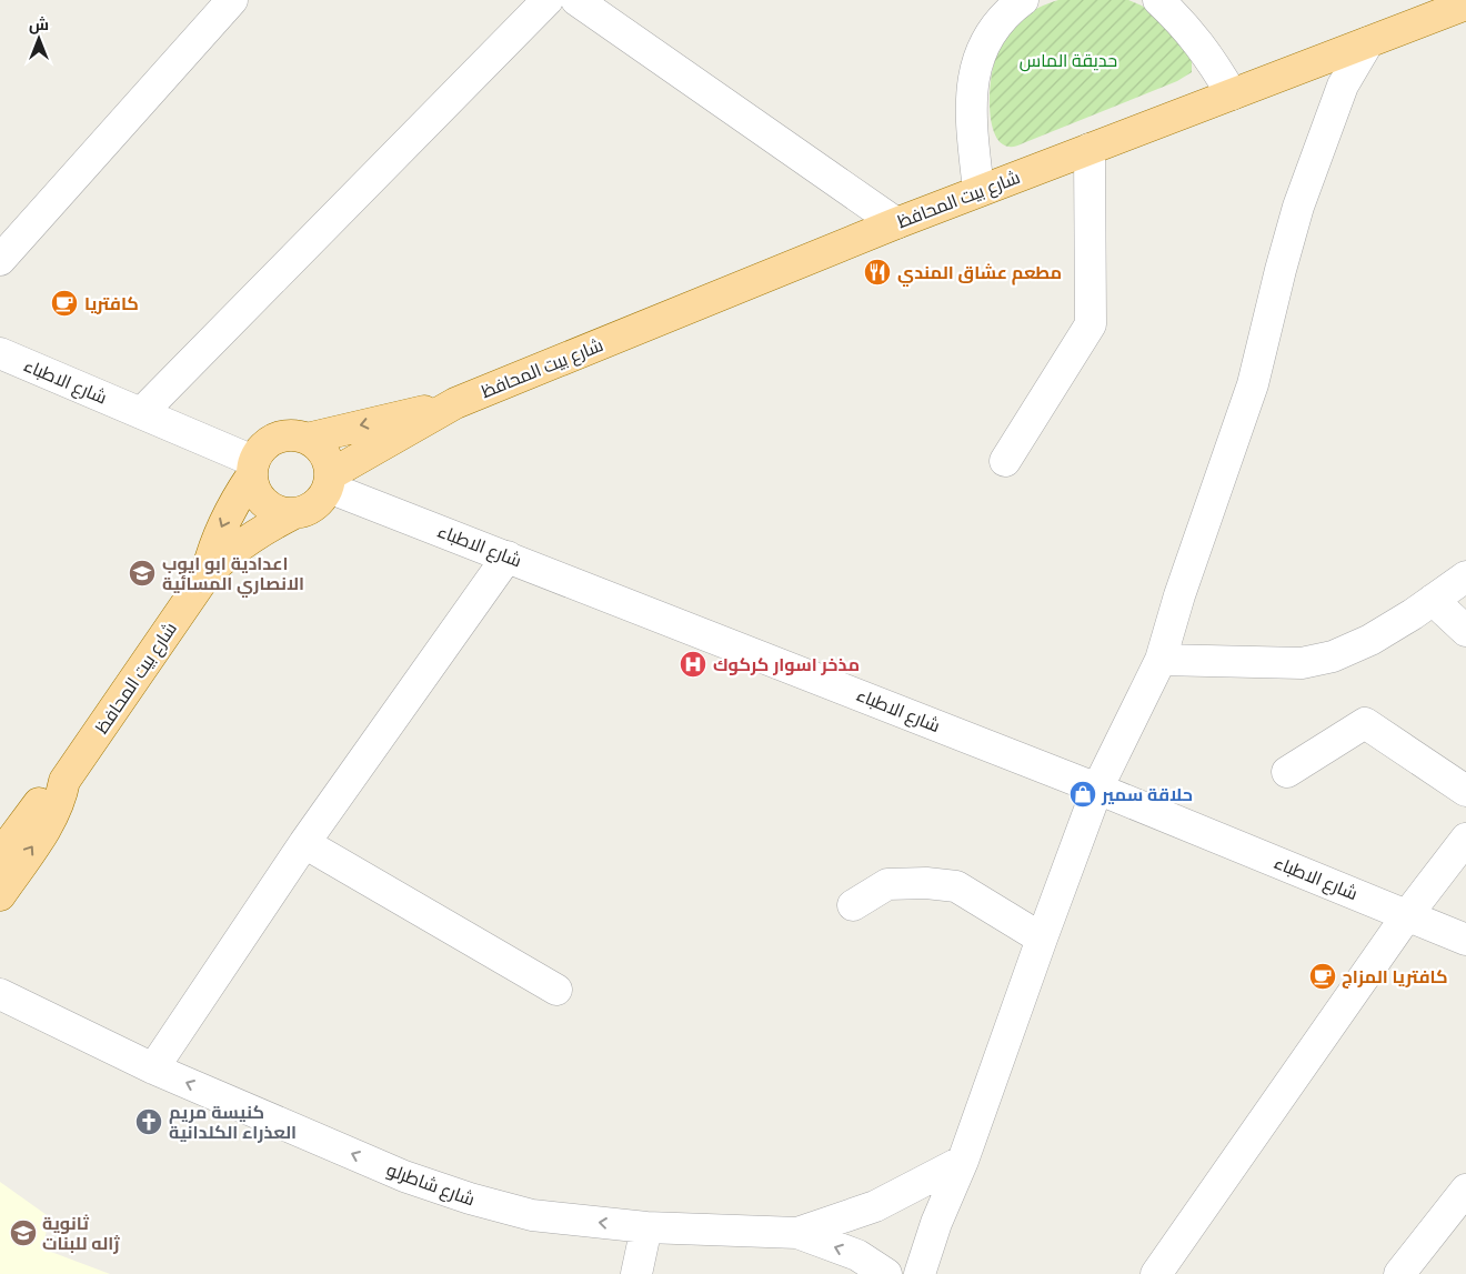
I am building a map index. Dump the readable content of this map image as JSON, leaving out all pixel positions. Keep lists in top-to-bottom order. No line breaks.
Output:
{"streets":{"main road":["شارع بيت المحافظ"],"street":["شارع الاطباء","شارع شاطرلو"]},"crossings":[["شارع بيت المحافظ","شارع الاطباء"]],"parks":["حديقة الماس"],"places":{"restaurant":["مطعم عشاق المندي"],"cafe":["کافتریا","كافتريا المزاج"],"school or university":["اعدادية ابو ايوب الانصاري المسائية","ثانوية ژاله للبنات"],"hospital":["مذخر اسوار كركوك"],"shop":["حلاقة سمير"],"church":["كنيسة مريم العذراء الكلدانية"]},"north":"top"}
